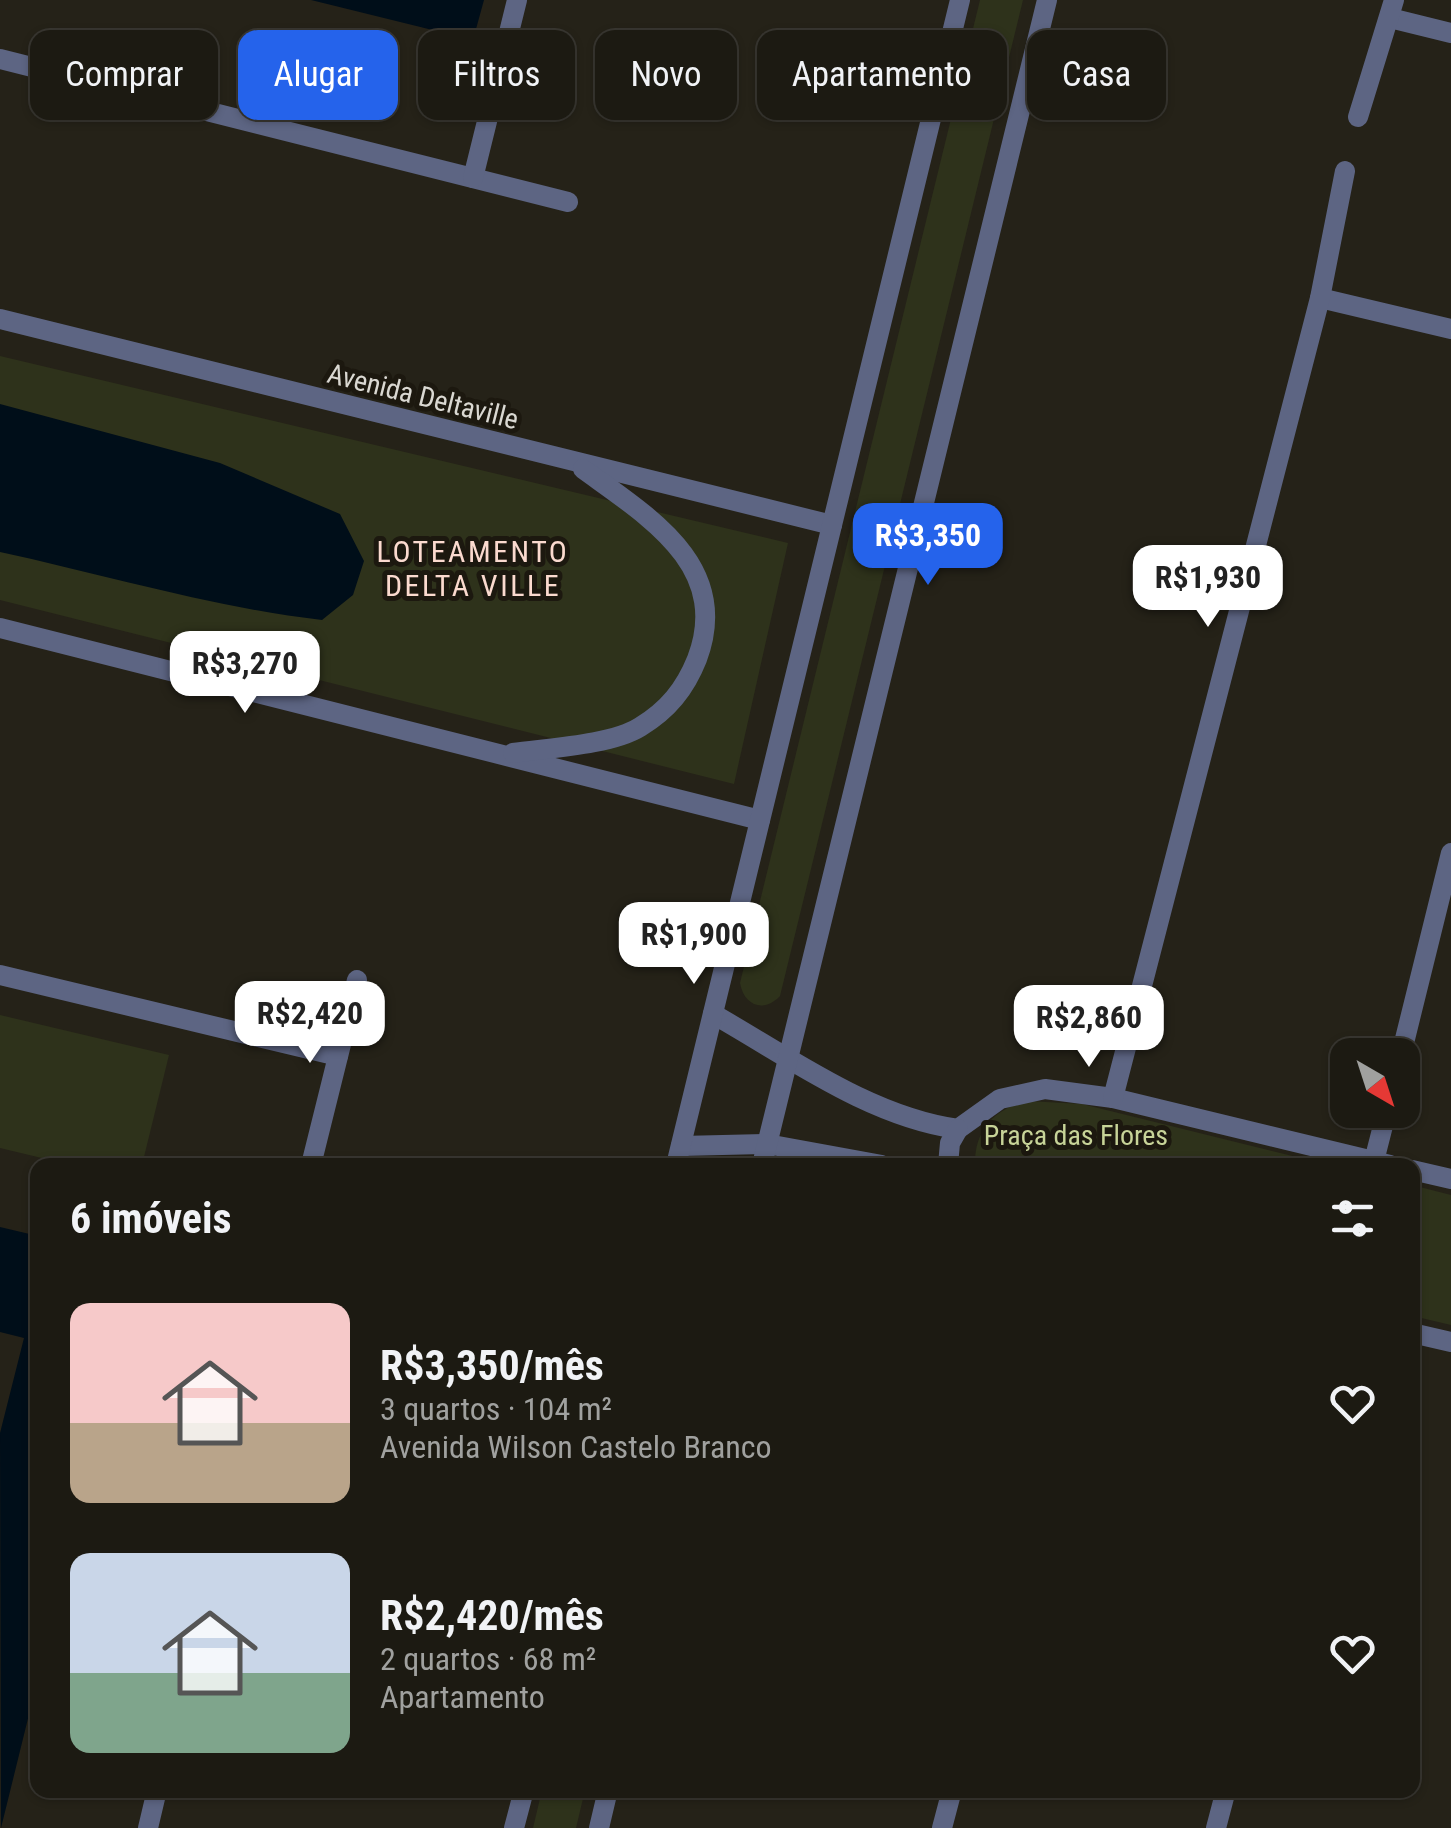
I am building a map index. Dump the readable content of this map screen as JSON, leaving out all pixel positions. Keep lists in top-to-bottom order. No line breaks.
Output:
{"streets":{"street":["Avenida Deltaville"]},"districts":["LOTEAMENTO DELTA VILLE"],"parks":["Praça das Flores"],"north":"bottom right","page":{"chip":["Comprar","Alugar","Filtros","Novo","Apartamento","Casa"],"price":["R$3,350","R$1,930","R$3,270","R$1,900","R$2,420","R$2,860"],"heading":"6 imóveis","list":[{"name":"R$3,350/mês","note":"3 quartos · 104 m² · Avenida Wilson Castelo Branco"},{"name":"R$2,420/mês","note":"2 quartos · 68 m² · Apartamento"}]}}
